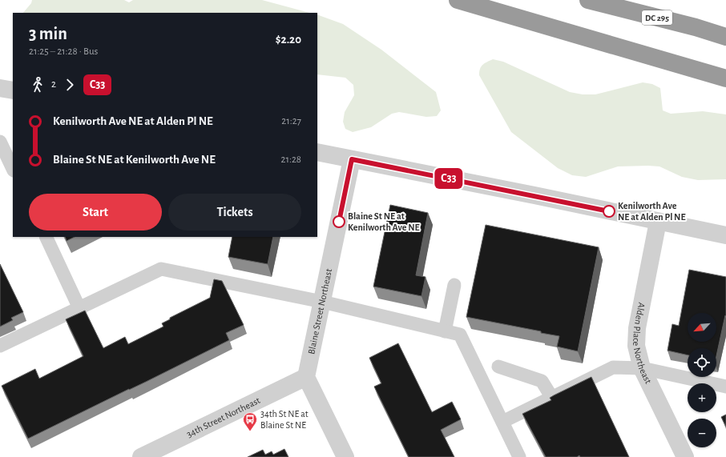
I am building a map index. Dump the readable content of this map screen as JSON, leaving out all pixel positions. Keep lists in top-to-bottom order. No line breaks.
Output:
{"streets":{"highway":["DC 295"],"street":["Blaine Street Northeast","Alden Place Northeast","34th Street Northeast"]},"crossings":[["Blaine Street Northeast","34th Street Northeast"]],"places":{"other":["Kenilworth Ave NE at Alden Pl NE","Blaine St NE at Kenilworth Ave NE"],"bus stop":["34th St NE at Blaine St NE"]},"lines":["bus line C33"],"north":"bottom left","page":{"on_map":"C33","heading":["3 min","21:25 – 21:28 · Bus","$2.20"],"legs":["2","C33"],"list":[{"name":"Kenilworth Ave NE at Alden Pl NE","value":"21:27"},{"name":"Blaine St NE at Kenilworth Ave NE","value":"21:28"}],"buttons":["Start","Tickets"],"map_buttons":["+","−"]}}
